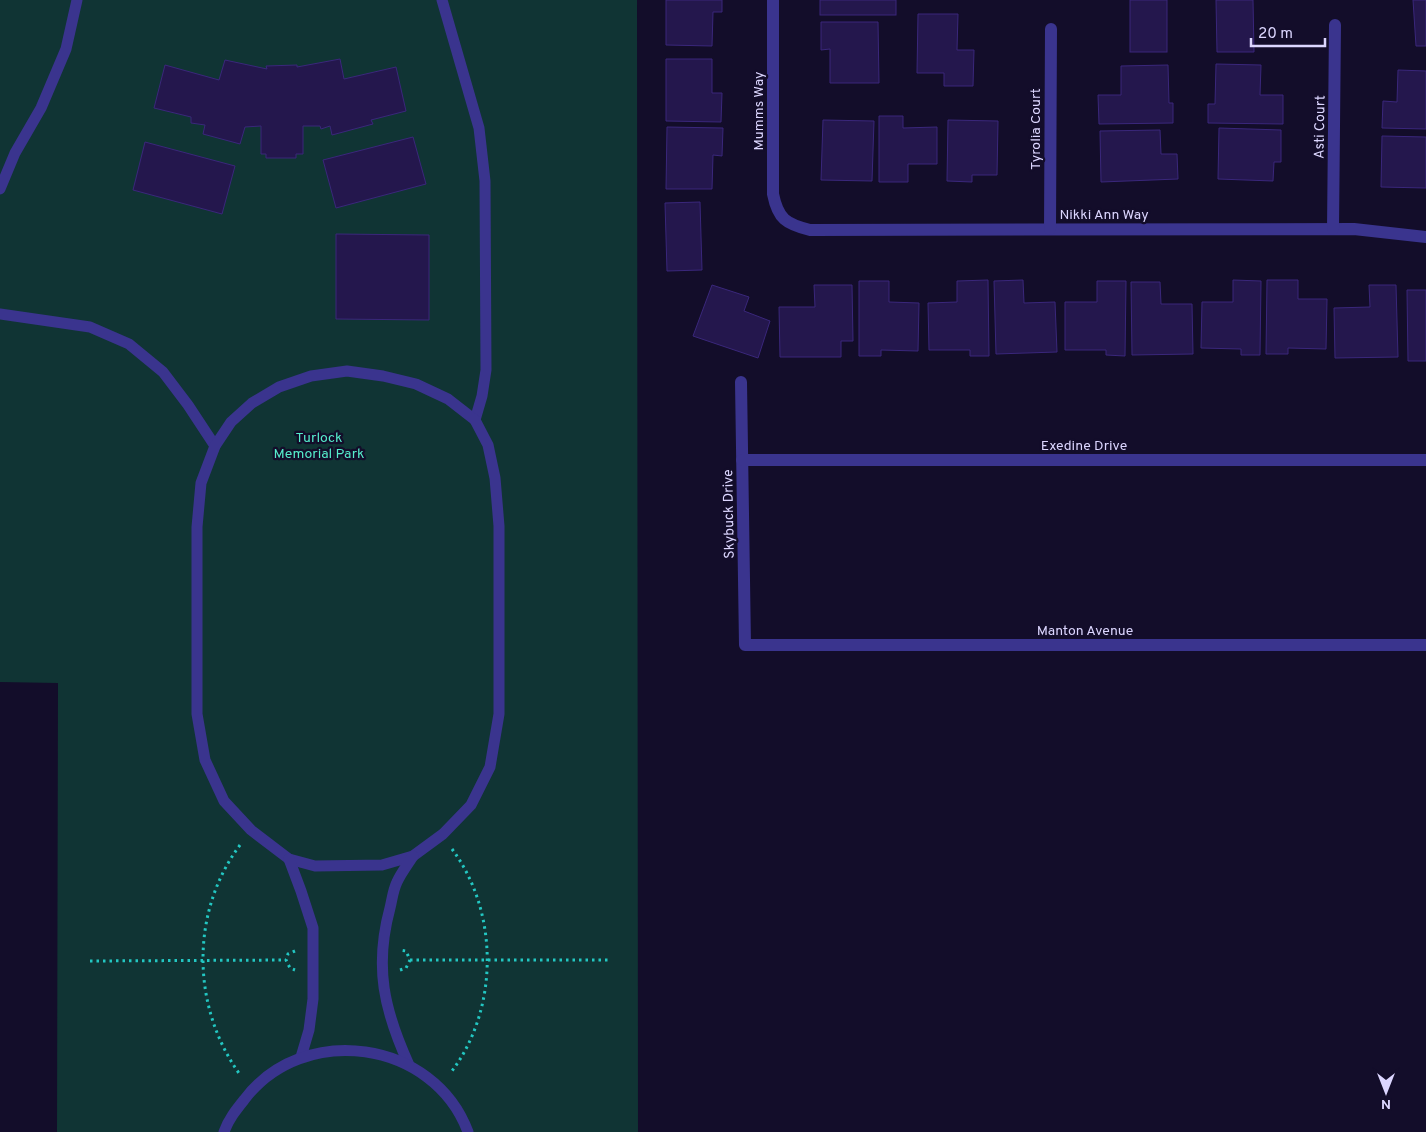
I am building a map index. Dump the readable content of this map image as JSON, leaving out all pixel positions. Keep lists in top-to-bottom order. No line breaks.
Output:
{"streets":{"street":["Mumms Way","Asti Court","Tyrolia Court","Nikki Ann Way","Exedine Drive","Skybuck Drive","Manton Avenue"]},"crossings":[["Mumms Way","Nikki Ann Way"],["Asti Court","Nikki Ann Way"],["Tyrolia Court","Nikki Ann Way"],["Exedine Drive","Skybuck Drive"],["Skybuck Drive","Manton Avenue"]],"parks":["Turlock Memorial Park"],"scale_bar":"20 m","north":"bottom"}
